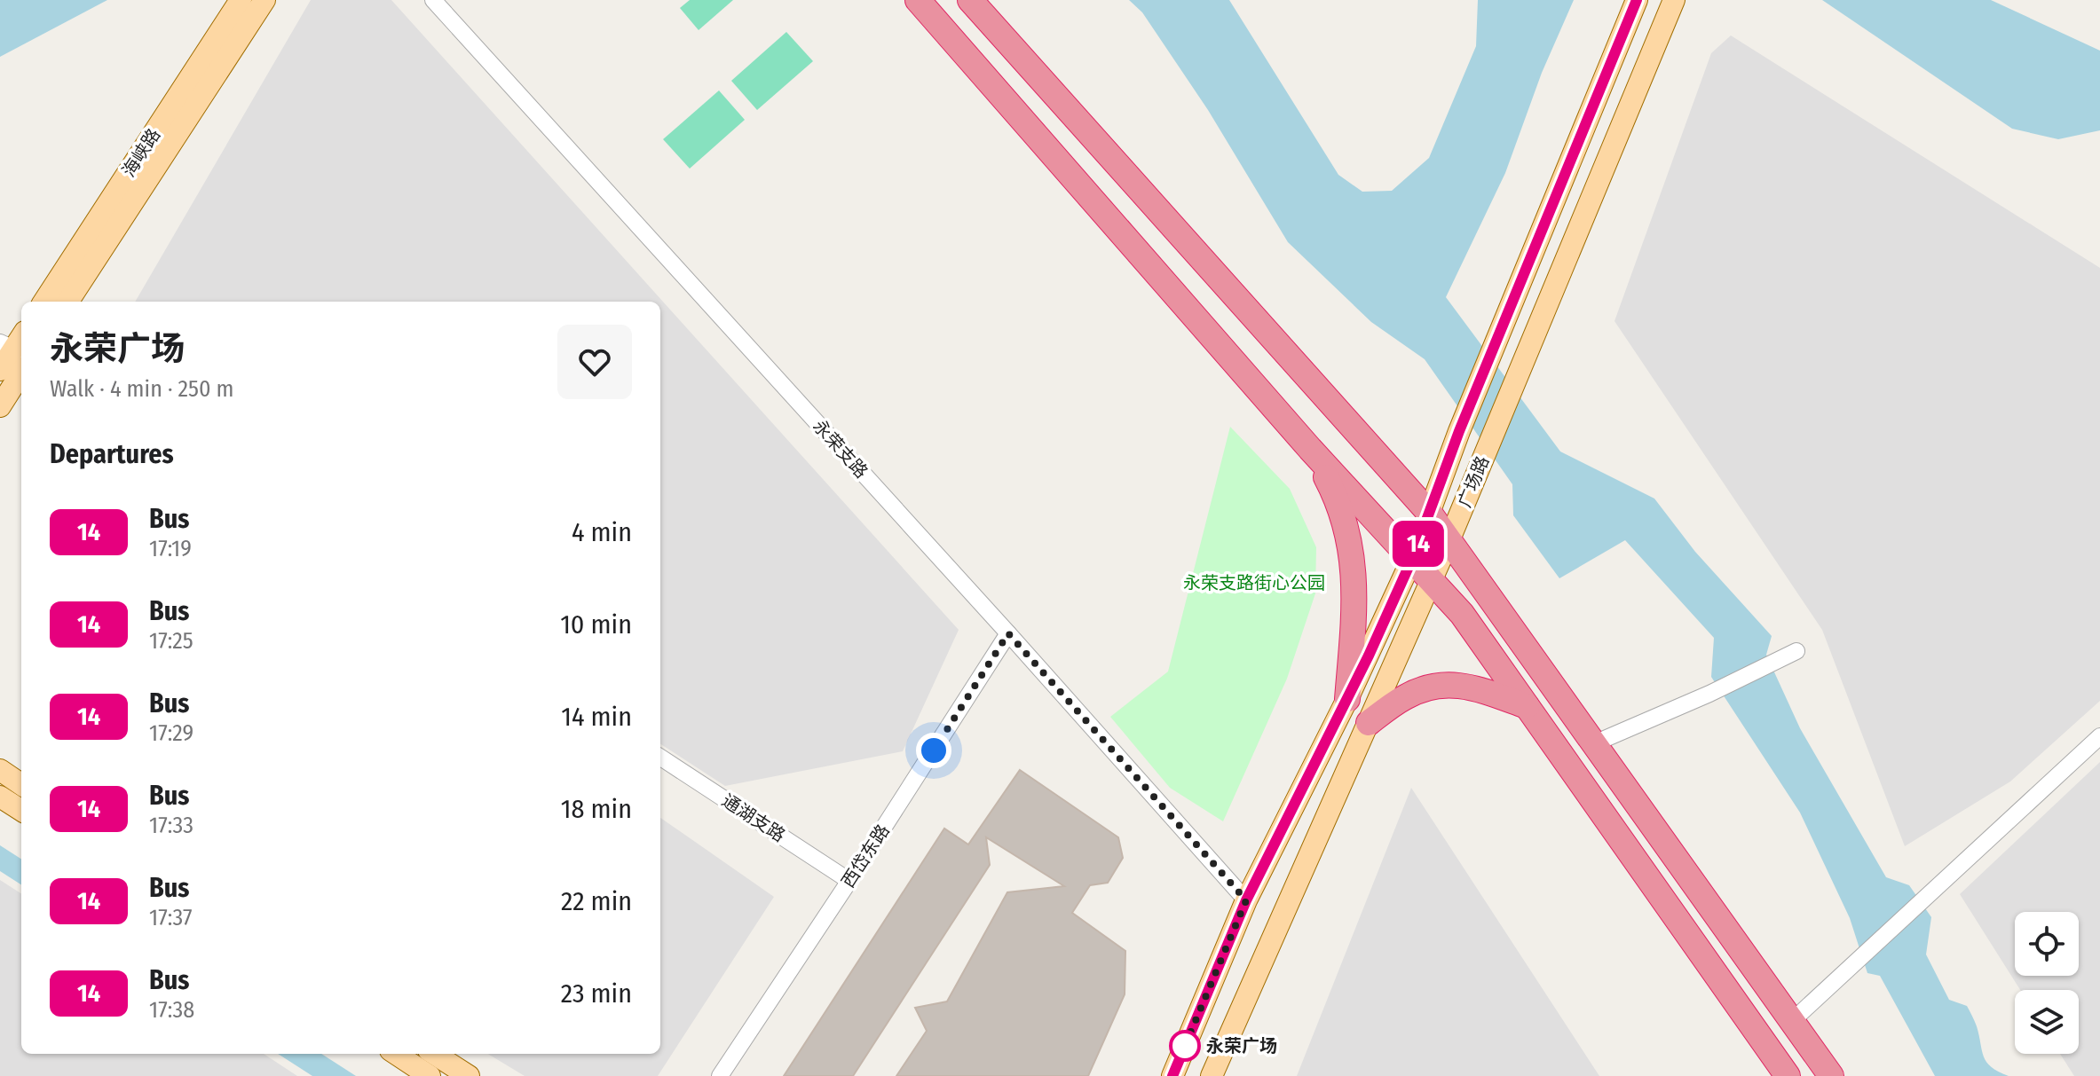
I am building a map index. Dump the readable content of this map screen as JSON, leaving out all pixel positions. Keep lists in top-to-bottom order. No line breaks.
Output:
{"streets":{"main road":["海峡路","广场路"],"street":["永荣支路","通湖支路","西岱东路"]},"crossings":[["永荣支路","广场路"],["永荣支路","西岱东路"],["通湖支路","西岱东路"]],"parks":["永荣支路街心公园"],"places":["永荣广场"],"lines":["bus line 14"],"page":{"on_map":"14","heading":[["永荣广场","Walk · 4 min · 250 m"],"Departures"],"list":[{"mark":"14","name":"Bus","note":"17:19","value":"4 min"},{"mark":"14","name":"Bus","note":"17:25","value":"10 min"},{"mark":"14","name":"Bus","note":"17:29","value":"14 min"},{"mark":"14","name":"Bus","note":"17:33","value":"18 min"},{"mark":"14","name":"Bus","note":"17:37","value":"22 min"},{"mark":"14","name":"Bus","note":"17:38","value":"23 min"}]}}
